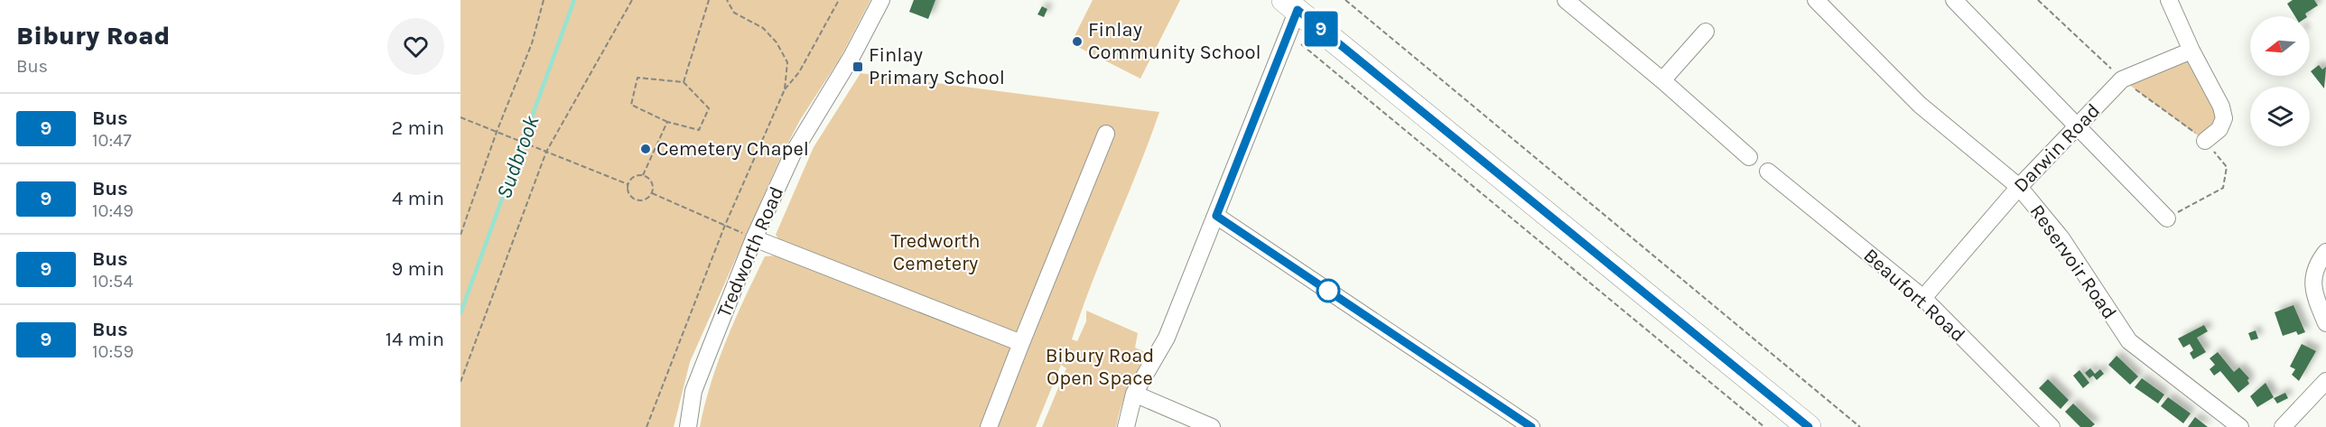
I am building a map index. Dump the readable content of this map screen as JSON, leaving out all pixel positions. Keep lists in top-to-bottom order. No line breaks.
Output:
{"streets":{"street":["Darwin Road","Tredworth Road","Reservoir Road","Beaufort Road"]},"crossings":[["Darwin Road","Reservoir Road"],["Darwin Road","Beaufort Road"]],"water":["Sudbrook"],"parks":["Tredworth Cemetery","Bibury Road Open Space"],"places":{"other":["Finlay Community School","Cemetery Chapel"],"transit":["Finlay Primary School"]},"lines":["bus line 9"],"north":"left","page":{"heading":["Bibury Road","Bus"],"on_map":"9","list":[{"mark":"9","name":"Bus","note":"10:47","value":"2 min"},{"mark":"9","name":"Bus","note":"10:49","value":"4 min"},{"mark":"9","name":"Bus","note":"10:54","value":"9 min"},{"mark":"9","name":"Bus","note":"10:59","value":"14 min"}]}}
